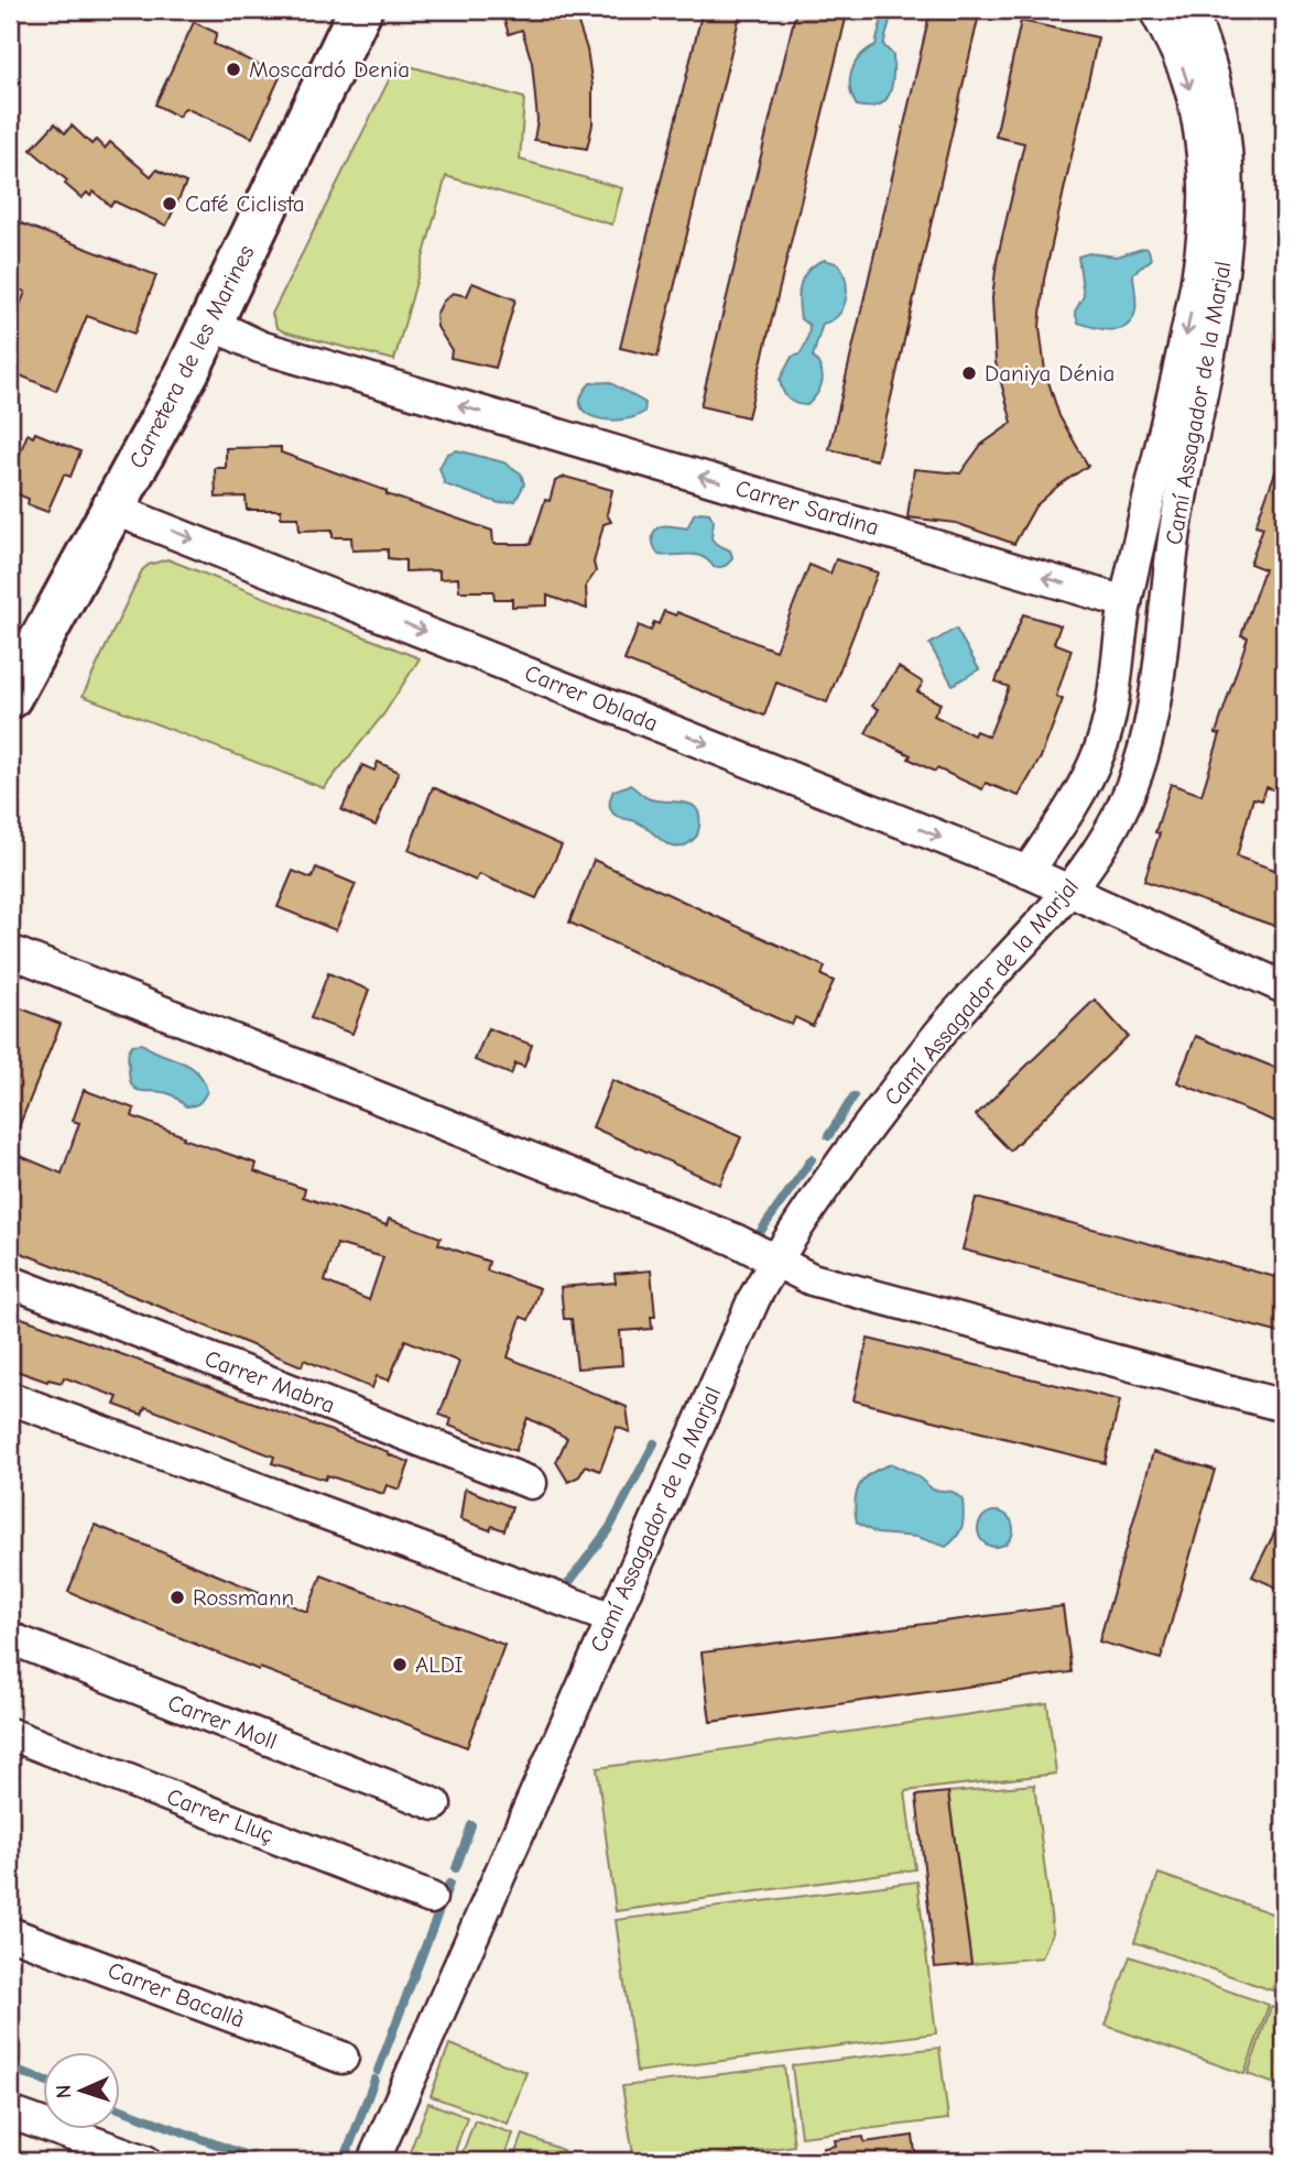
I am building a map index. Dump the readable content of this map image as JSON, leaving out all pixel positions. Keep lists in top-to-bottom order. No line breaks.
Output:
{"streets":{"main road":["Carretera de les Marines"],"street":["Camí Assagador de la Marjal","Carrer Sardina","Carrer Oblada","Carrer Mabra","Carrer Moll","Carrer Lluç","Carrer Bacallà"]},"crossings":[["Carretera de les Marines","Carrer Sardina"],["Carretera de les Marines","Carrer Oblada"],["Camí Assagador de la Marjal","Carrer Oblada"]],"one_way":["Carrer Sardina","Carrer Oblada"],"places":["Moscardó Denia","Café Ciclista","Daniya Dénia","Rossmann","ALDI"],"north":"left"}
